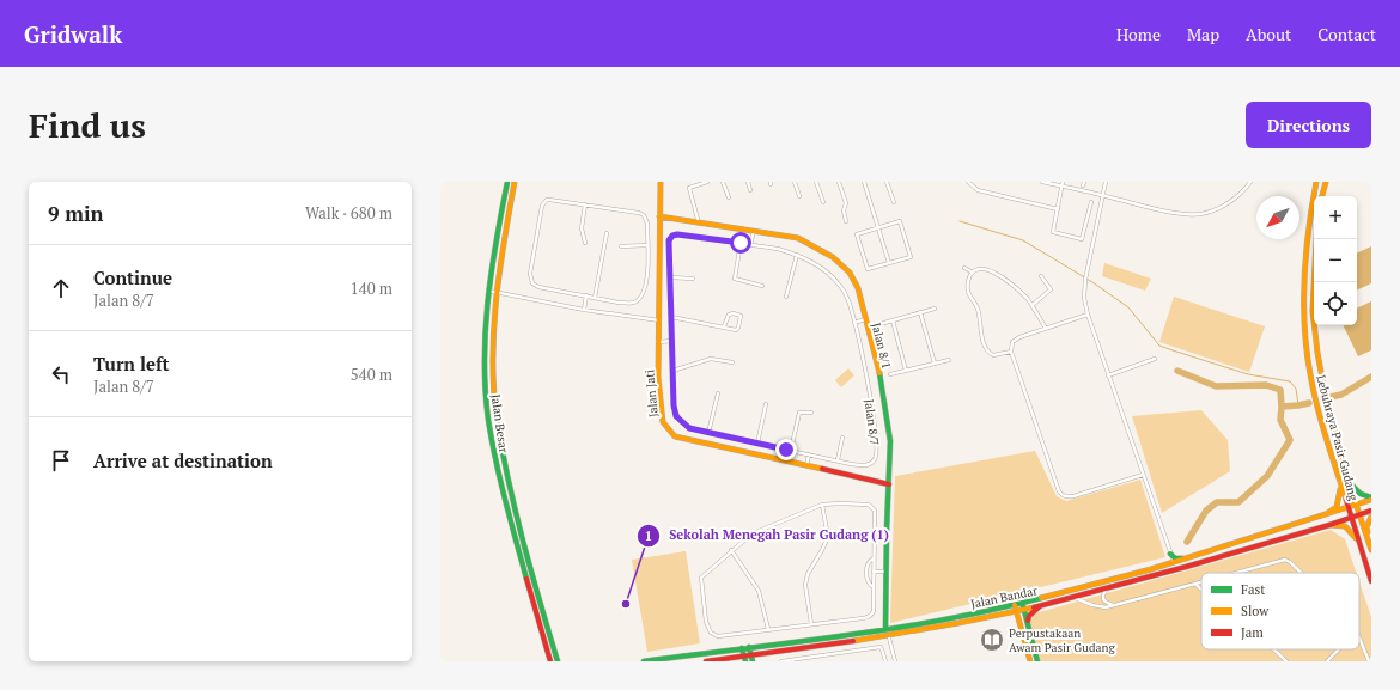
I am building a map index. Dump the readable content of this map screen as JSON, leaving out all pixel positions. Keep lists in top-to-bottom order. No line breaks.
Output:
{"streets":{"main road":["Jalan 8/1","Jalan Jati","Jalan Besar","Lebuhraya Pasir Gudang","Jalan Bandar"],"street":["Jalan 8/7"]},"crossings":[["Jalan 8/1","Jalan Jati"],["Jalan 8/1","Jalan Bandar"],["Lebuhraya Pasir Gudang","Jalan Bandar"]],"places":{"other":["Sekolah Menegah Pasir Gudang (1)"],"library":["Perpustakaan Awam Pasir Gudang"]},"legend":["Fast","Slow","Jam"],"north":"bottom left","page":{"header":"Gridwalk","nav":["Home","Map","About","Contact"],"buttons":"Directions","title":"Find us","heading":["9 min","Walk · 680 m"],"map_buttons":["+","−"],"list":[["Continue","Jalan 8/7","140 m"],["Turn left","Jalan 8/7","540 m"],"Arrive at destination"]}}
